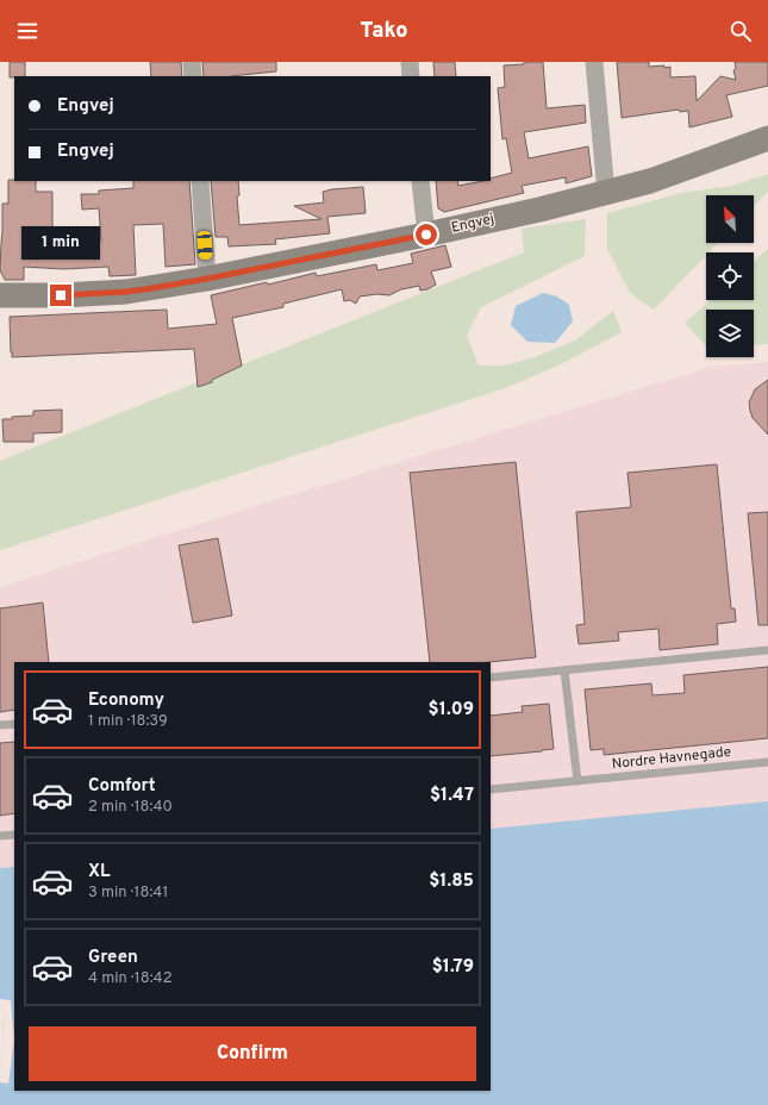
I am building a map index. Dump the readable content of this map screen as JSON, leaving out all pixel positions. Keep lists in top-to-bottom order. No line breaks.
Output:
{"streets":{"street":["Engvej"],"lane":["Nordre Havnegade"]},"north":"top left","page":{"header":"Tako","banner":["Engvej","Engvej"],"bubble":"1 min","list":[{"name":"Economy","note":"1 min · 18:39","value":"$1.09"},{"name":"Comfort","note":"2 min · 18:40","value":"$1.47"},{"name":"XL","note":"3 min · 18:41","value":"$1.85"},{"name":"Green","note":"4 min · 18:42","value":"$1.79"}],"buttons":"Confirm"}}
